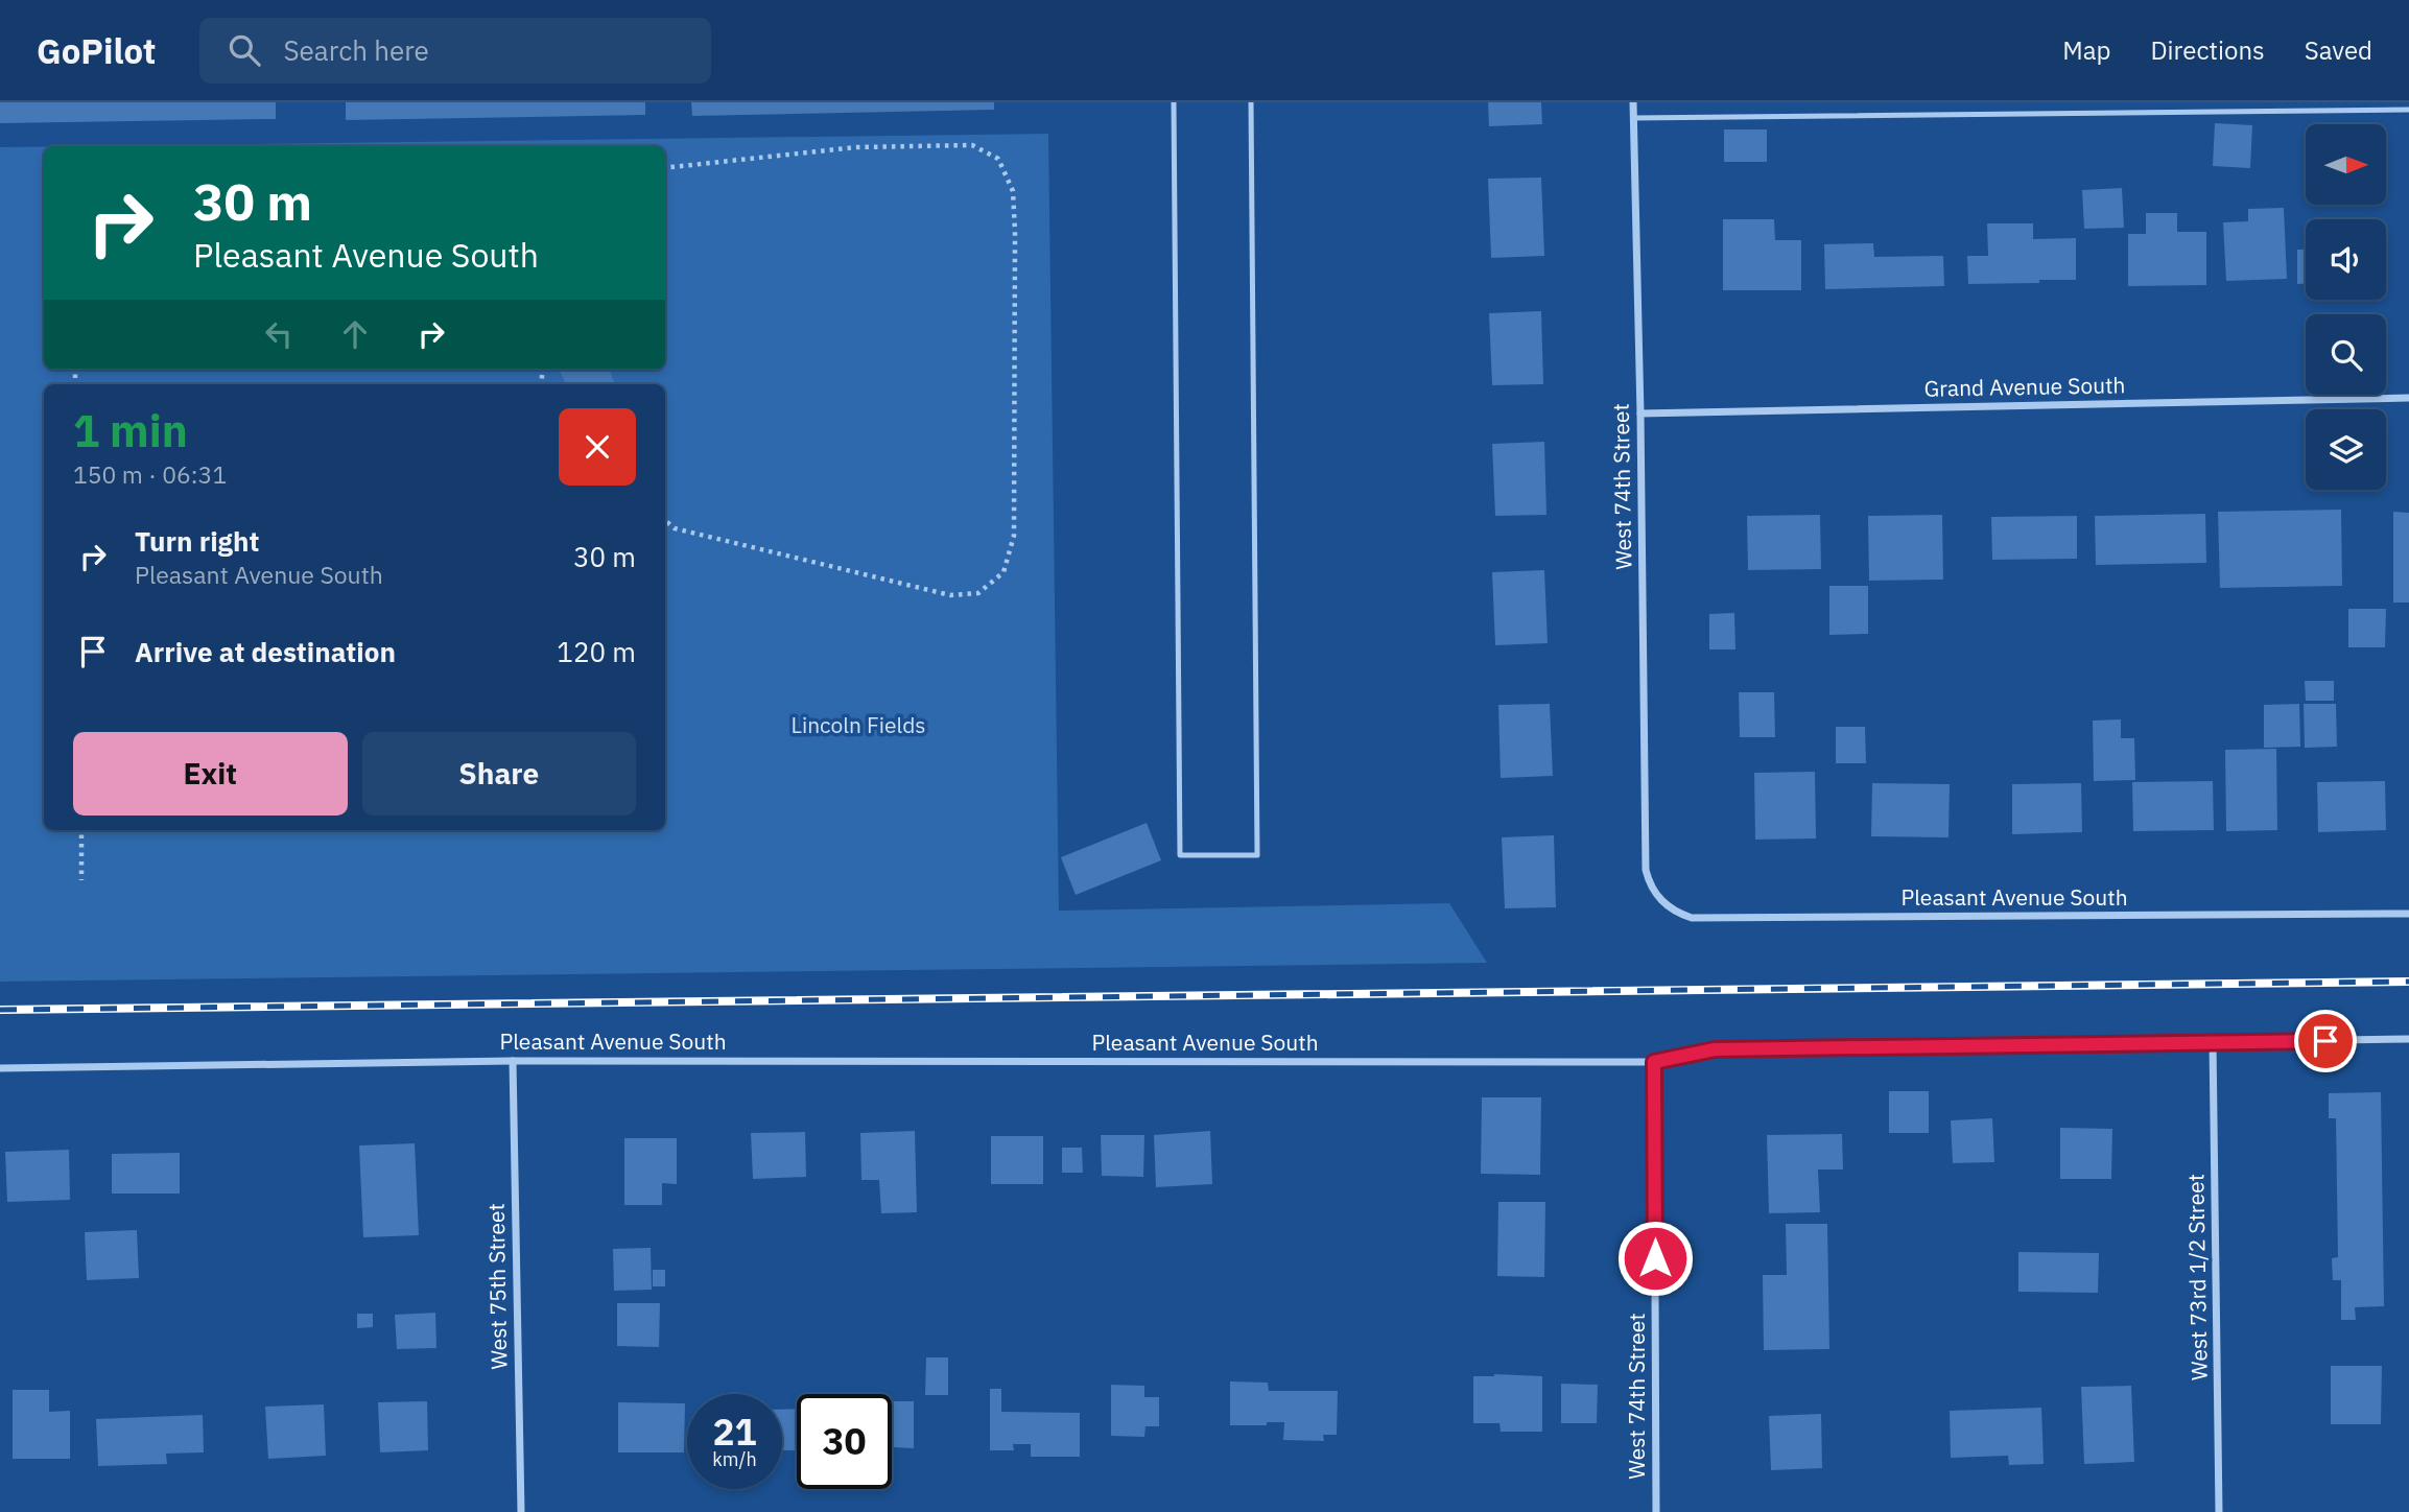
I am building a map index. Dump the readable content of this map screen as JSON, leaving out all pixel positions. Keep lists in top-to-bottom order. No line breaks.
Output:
{"streets":{"street":["Grand Avenue South","West 74th Street","Pleasant Avenue South","West 73rd 1/2 Street","West 75th Street"]},"crossings":[["Grand Avenue South","West 74th Street"],["West 74th Street","Pleasant Avenue South"],["Pleasant Avenue South","West 73rd 1/2 Street"],["Pleasant Avenue South","West 75th Street"]],"parks":["Lincoln Fields"],"north":"right","page":{"header":"GoPilot","search":"Search here","nav":["Map","Directions","Saved"],"turn":["30 m","Pleasant Avenue South"],"heading":["1 min","150 m · 06:31"],"list":[{"name":"Turn right","note":"Pleasant Avenue South","value":"30 m"},{"name":"Arrive at destination","value":"120 m"}],"buttons":["Exit","Share"],"speed":"21 km/h","limit":"30"}}
